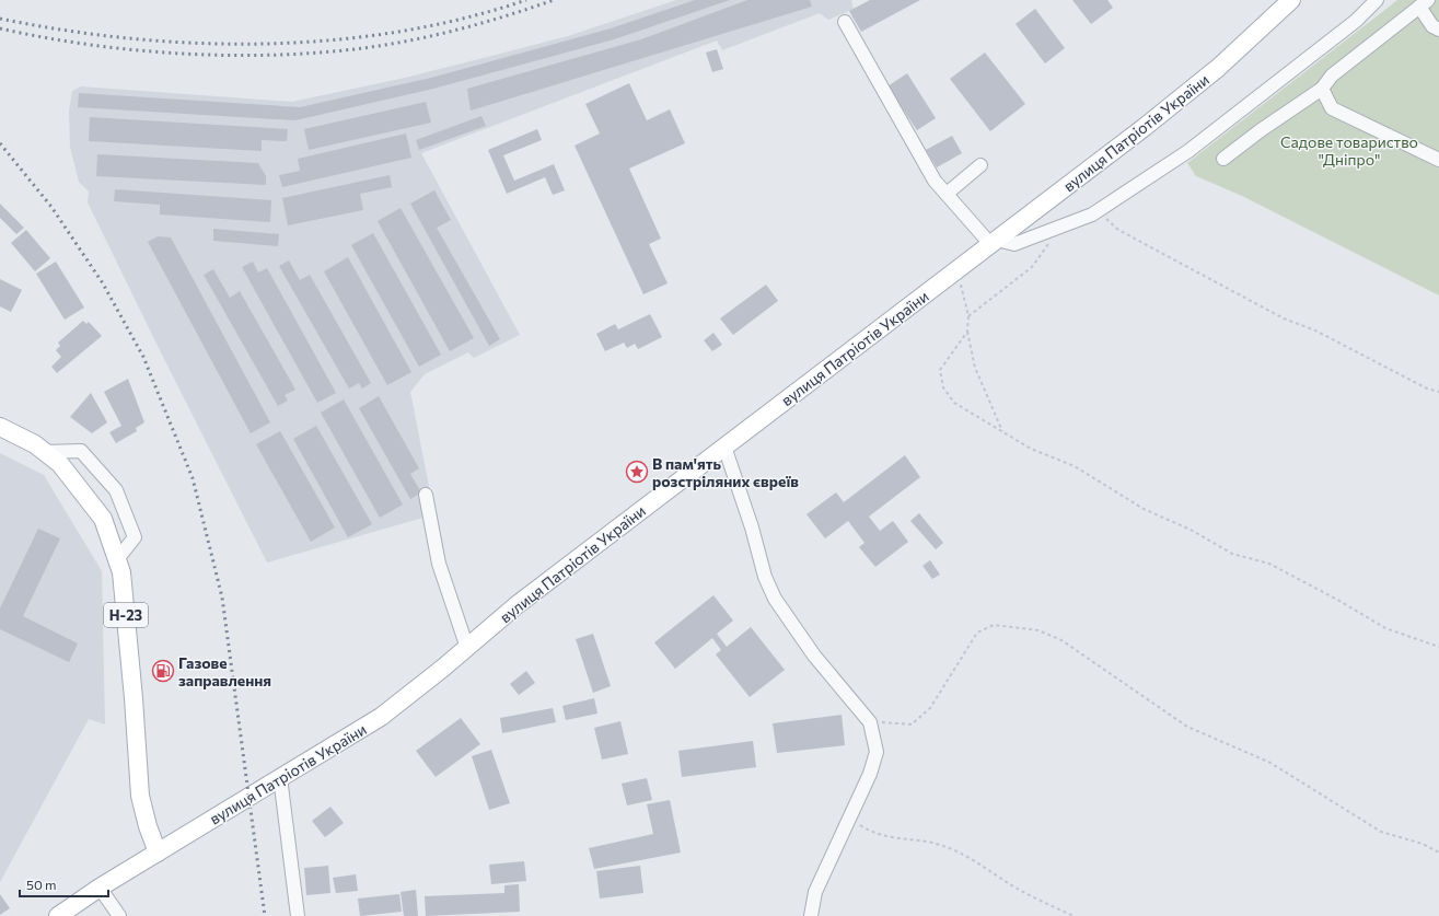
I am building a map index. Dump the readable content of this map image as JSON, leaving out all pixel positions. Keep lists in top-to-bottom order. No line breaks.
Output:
{"streets":{"main road":["вулиця Патріотів України","Н-23"]},"crossings":[["вулиця Патріотів України","Н-23"]],"parks":["Садове товариство \"Дніпро\""],"places":{"place":["В пам'ять розстріляних євреїв"],"fuel station":["Газове заправлення"]},"scale_bar":"50 m"}
